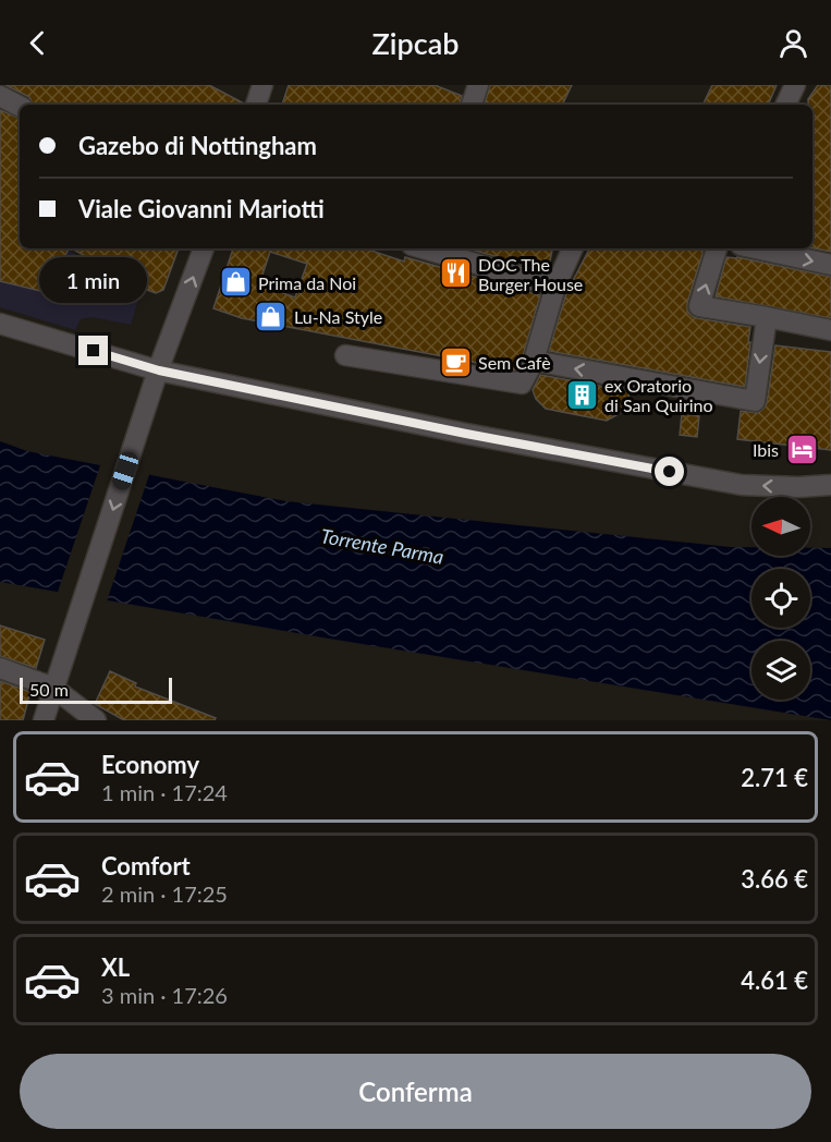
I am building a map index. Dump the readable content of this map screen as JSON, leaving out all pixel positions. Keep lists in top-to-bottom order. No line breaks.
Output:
{"water":["Torrente Parma"],"places":{"restaurant":["DOC The Burger House"],"shop":["Prima da Noi","Lu-Na Style"],"cafe":["Sem Cafè"],"building":["ex Oratorio di San Quirino"],"hotel":["Ibis"]},"scale_bar":"50 m","north":"left","page":{"header":"Zipcab","banner":["Gazebo di Nottingham","Viale Giovanni Mariotti"],"bubble":"1 min","scale":"50 m","list":[{"name":"Economy","note":"1 min · 17:24","value":"2.71 €"},{"name":"Comfort","note":"2 min · 17:25","value":"3.66 €"},{"name":"XL","note":"3 min · 17:26","value":"4.61 €"}],"buttons":"Conferma"}}
